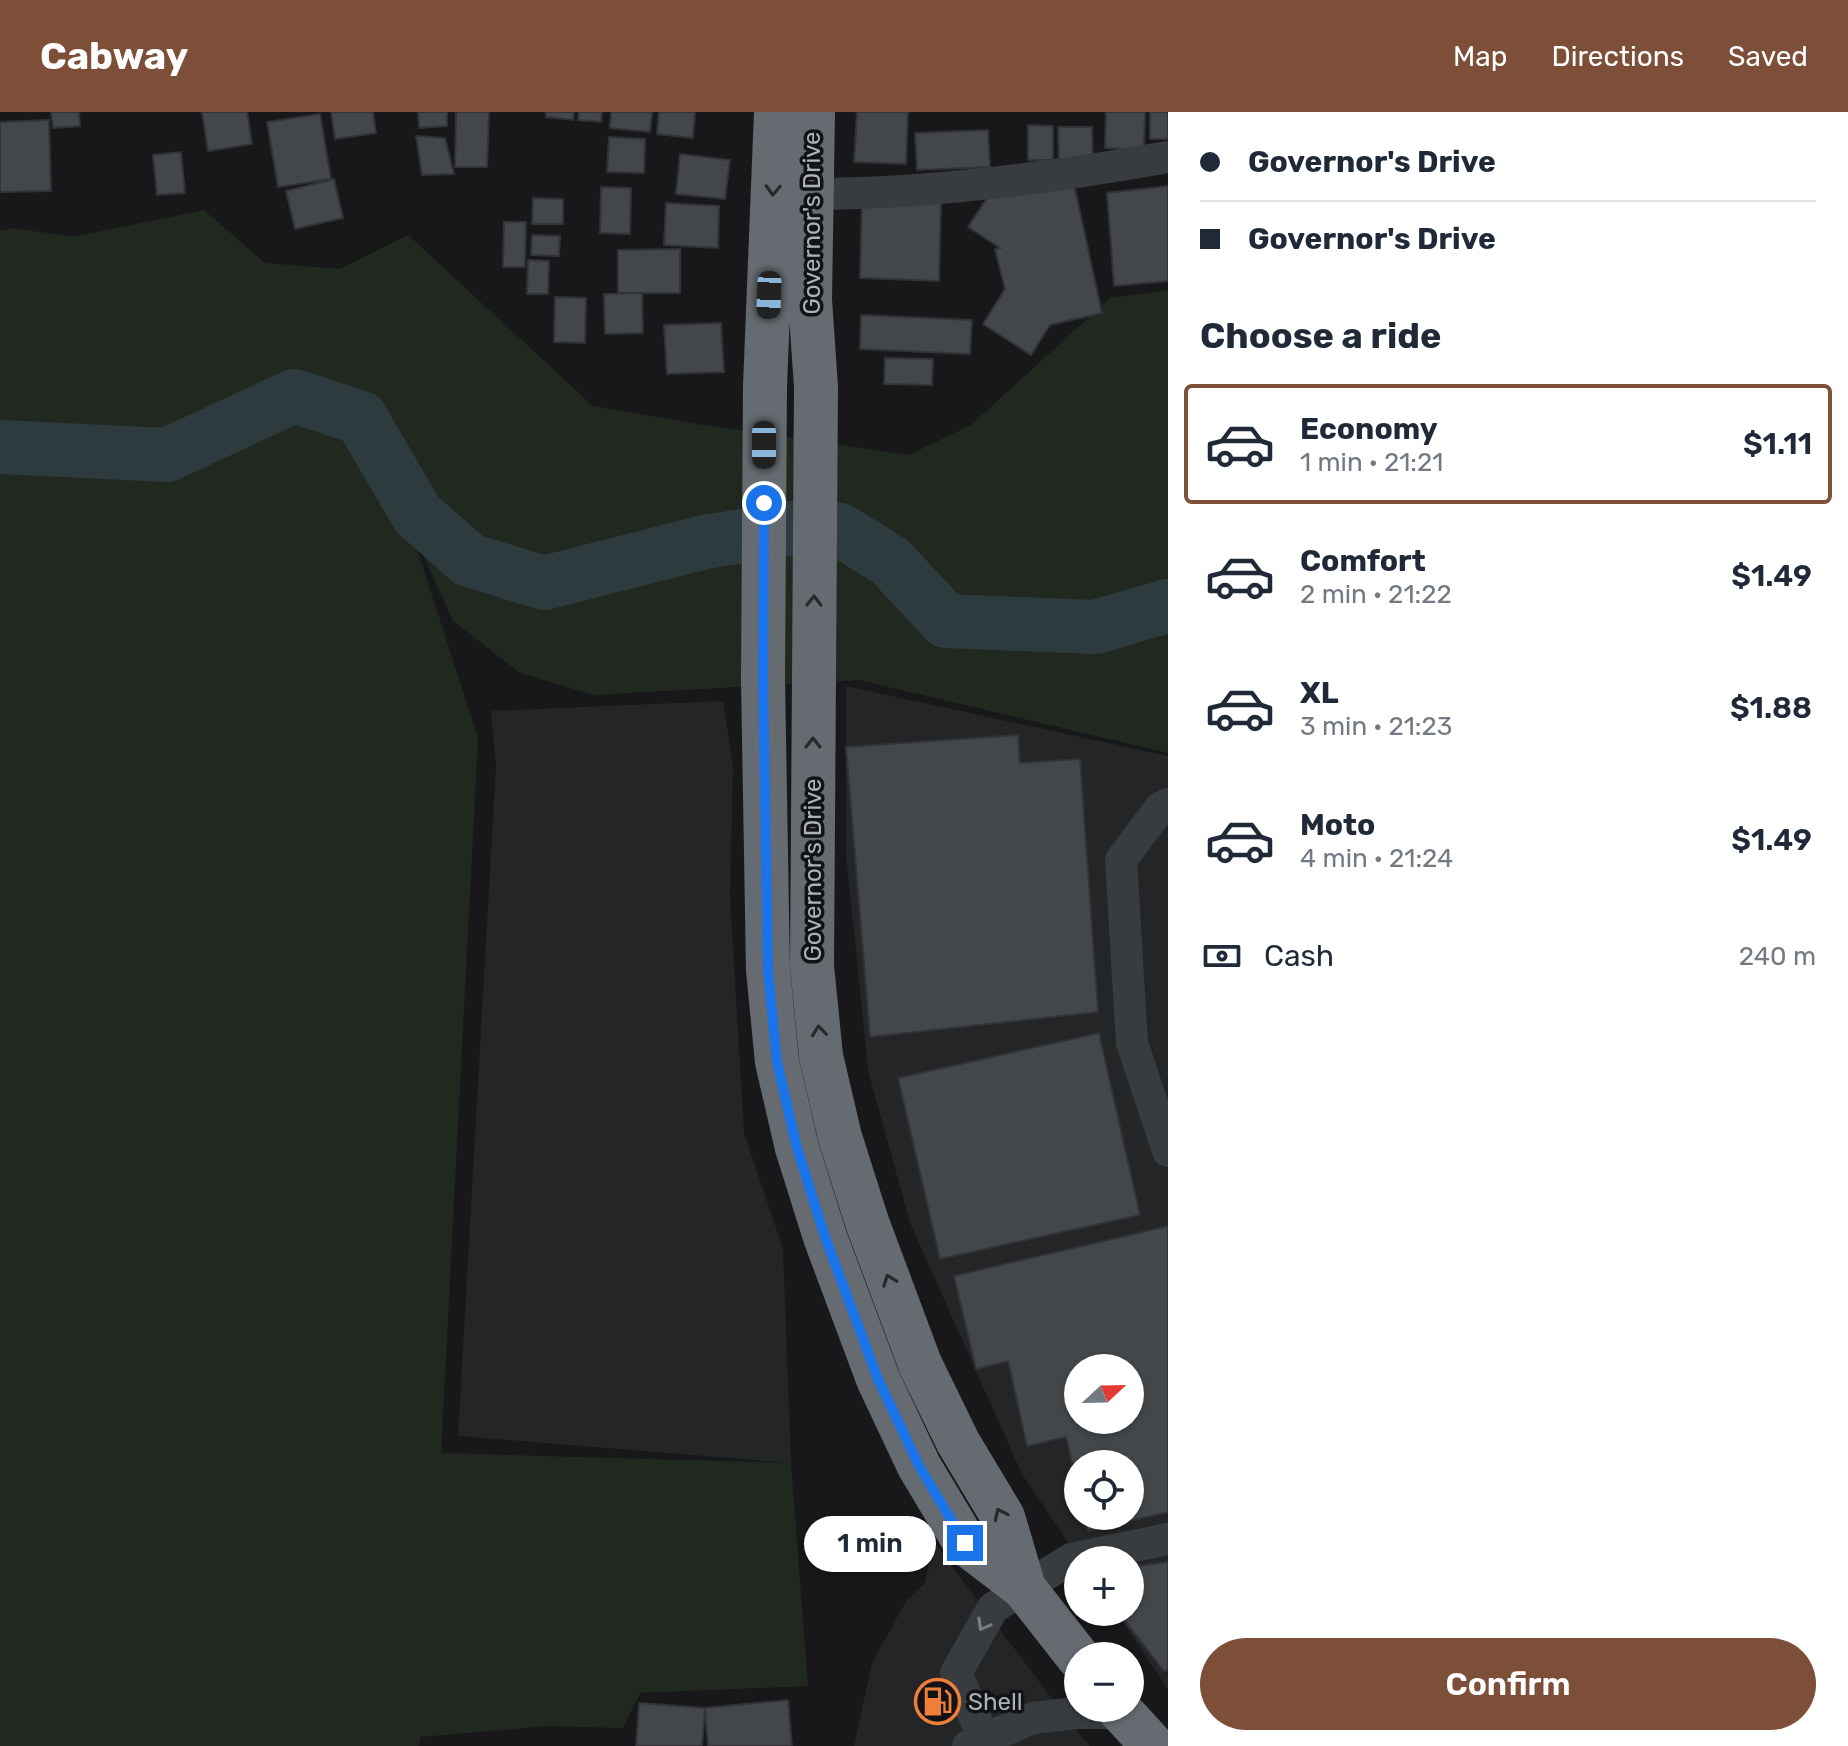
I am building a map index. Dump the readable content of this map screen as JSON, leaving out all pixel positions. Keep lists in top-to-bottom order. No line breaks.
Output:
{"streets":{"highway":["Governor's Drive"]},"places":{"fuel station":["Shell"]},"north":"right","page":{"header":"Cabway","nav":["Map","Directions","Saved"],"banner":["Governor's Drive","Governor's Drive"],"heading":"Choose a ride","list":[{"name":"Economy","note":"1 min · 21:21","value":"$1.11"},{"name":"Comfort","note":"2 min · 21:22","value":"$1.49"},{"name":"XL","note":"3 min · 21:23","value":"$1.88"},{"name":"Moto","note":"4 min · 21:24","value":"$1.49"}],"pay":["Cash","240 m"],"map_buttons":["+","−"],"bubble":"1 min","buttons":"Confirm"}}
